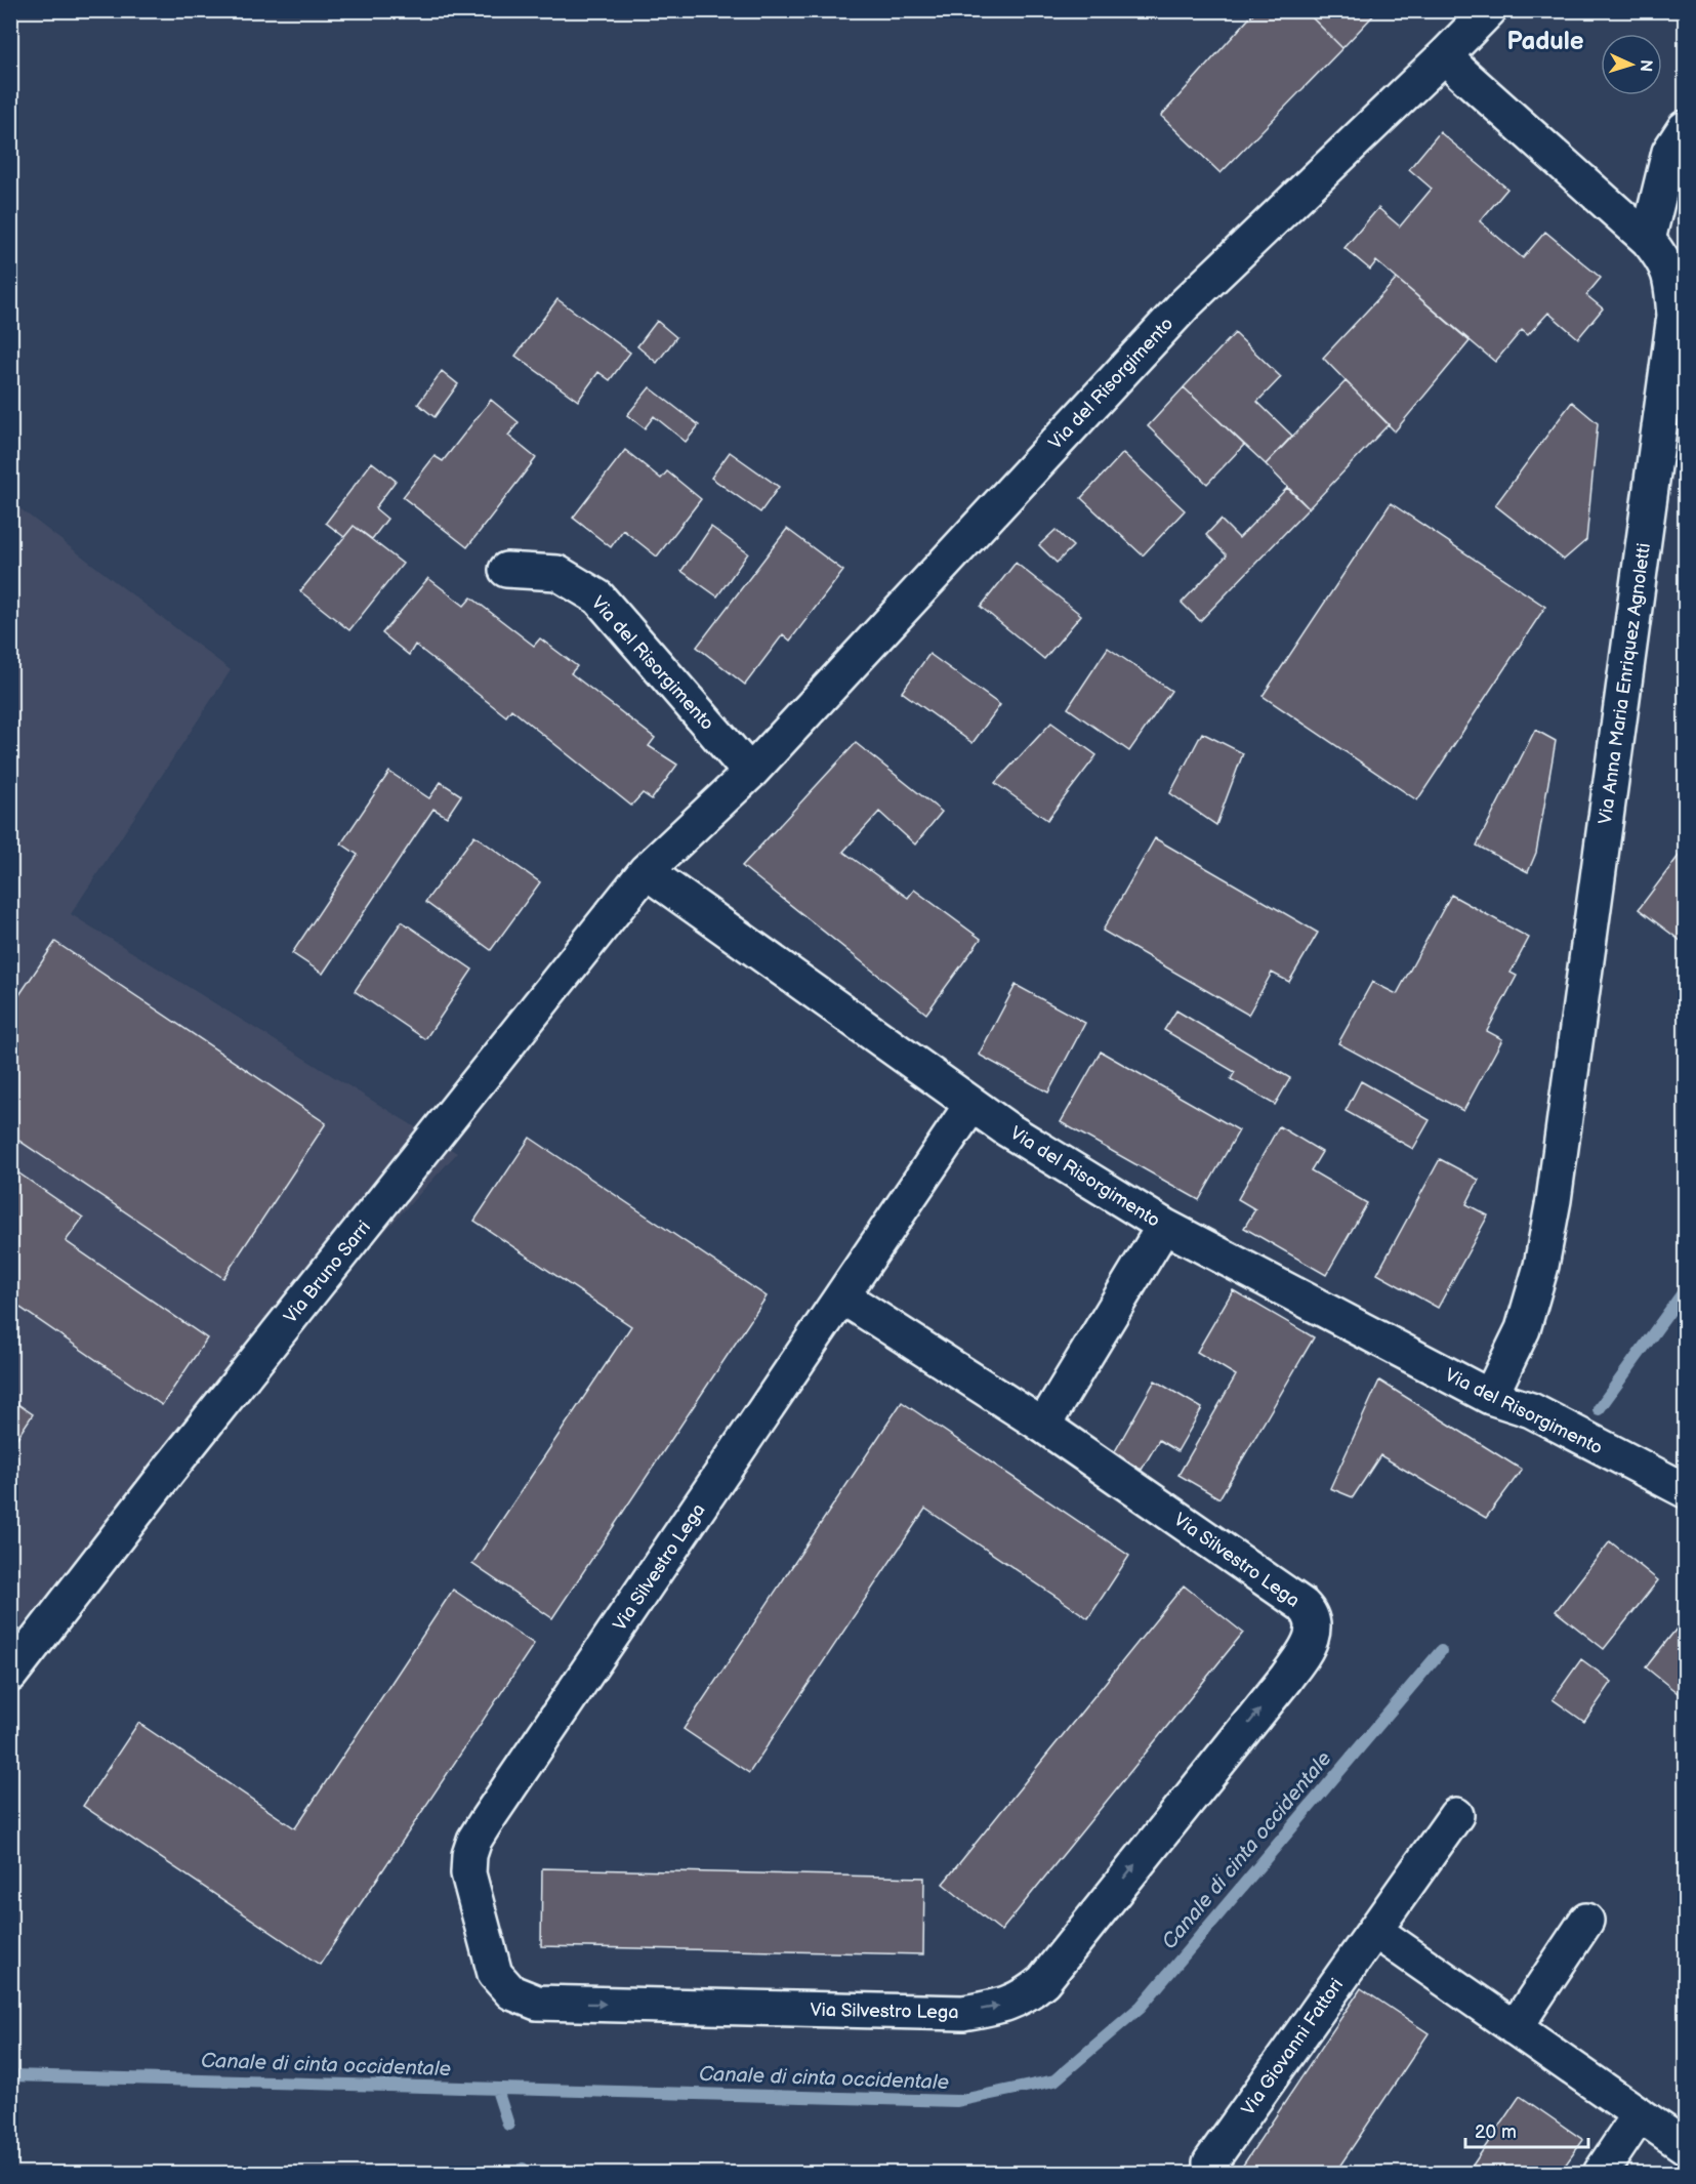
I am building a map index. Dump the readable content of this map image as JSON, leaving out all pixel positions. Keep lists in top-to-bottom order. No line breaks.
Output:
{"streets":{"street":["Via del Risorgimento","Via Anna Maria Enriquez Agnoletti","Via Bruno Sarri","Via Silvestro Lega","Via Giovanni Fattori"]},"crossings":[["Via del Risorgimento","Via Anna Maria Enriquez Agnoletti"],["Via del Risorgimento","Via Bruno Sarri"],["Via del Risorgimento","Via Silvestro Lega"]],"districts":["Padule"],"water":["Canale di cinta occidentale"],"scale_bar":"20 m","north":"right"}
